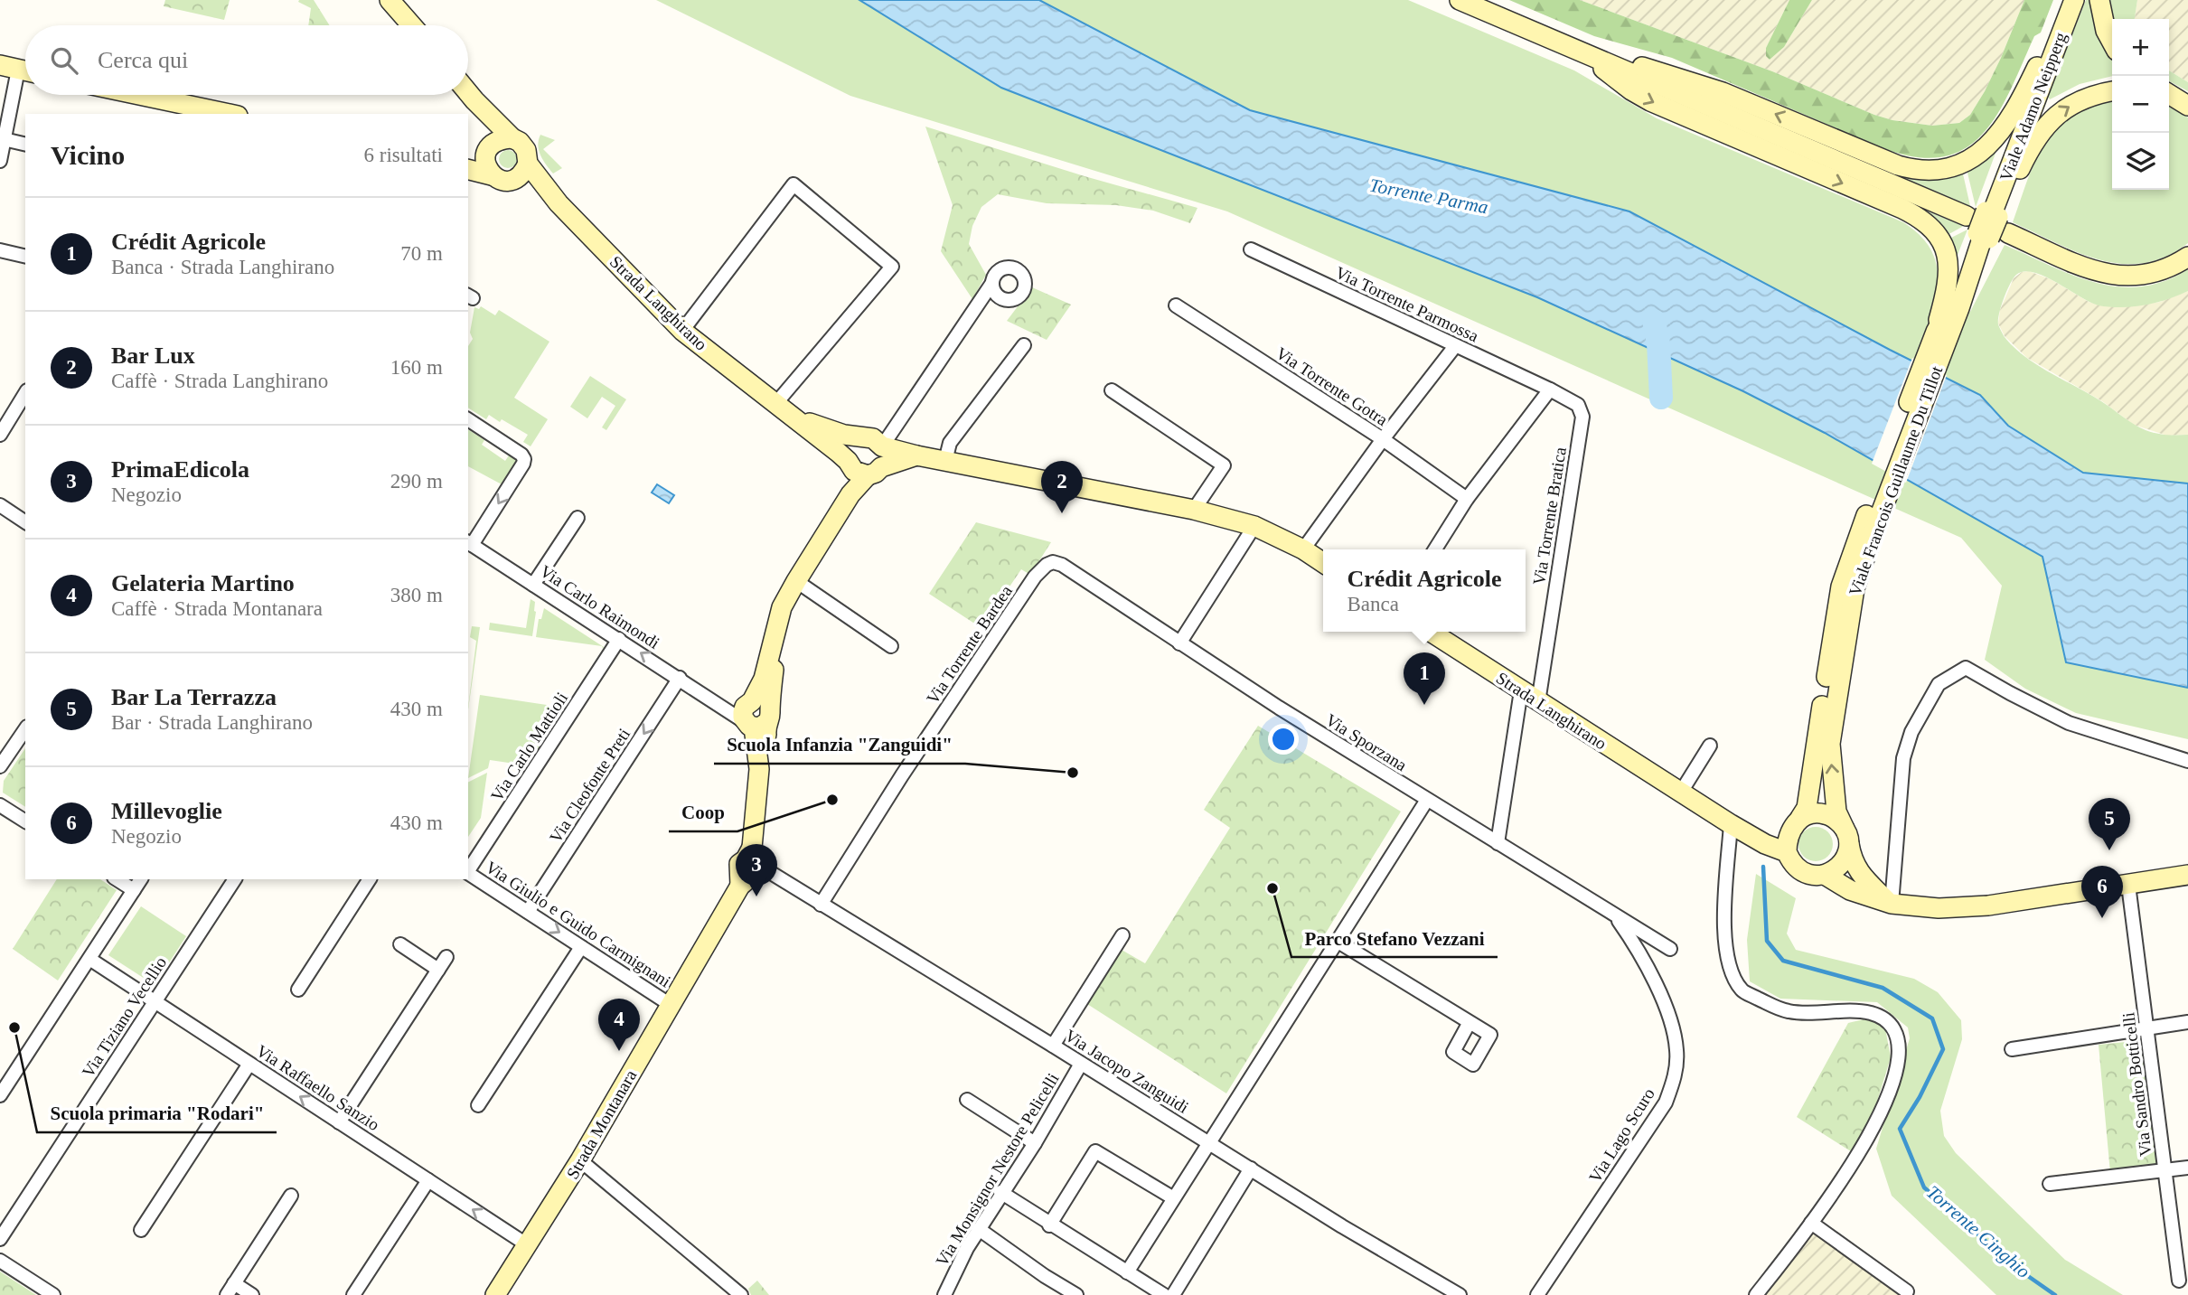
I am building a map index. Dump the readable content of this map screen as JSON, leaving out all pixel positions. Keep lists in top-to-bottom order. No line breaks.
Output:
{"streets":{"main road":["Viale Adamo Neipperg","Strada Langhirano","Viale Francois Guillaume Du Tillot","Strada Montanara"],"street":["Via Torrente Parmossa","Via Torrente Gotra","Via Torrente Bratica","Via Carlo Raimondi","Via Torrente Bardea","Via Sporzana","Via Carlo Mattioli","Via Cleofonte Preti","Via Giulio e Guido Carmignani","Via Tiziano Vecellio","Via Jacopo Zanguidi","Via Sandro Botticelli","Via Raffaello Sanzio","Via Lago Scuro","Via Monsignor Nestore Pelicelli"]},"crossings":[["Viale Adamo Neipperg","Viale Francois Guillaume Du Tillot"],["Strada Langhirano","Viale Francois Guillaume Du Tillot"],["Strada Langhirano","Via Torrente Bratica"],["Strada Langhirano","Via Sandro Botticelli"],["Strada Langhirano","Strada Montanara"],["Via Torrente Parmossa","Via Torrente Bratica"],["Via Carlo Raimondi","Via Carlo Mattioli"],["Via Carlo Raimondi","Via Cleofonte Preti"],["Via Carlo Raimondi","Strada Montanara"],["Via Torrente Bardea","Via Sporzana"],["Via Torrente Bardea","Via Jacopo Zanguidi"],["Via Sporzana","Via Lago Scuro"],["Via Cleofonte Preti","Via Giulio e Guido Carmignani"],["Via Giulio e Guido Carmignani","Strada Montanara"],["Via Tiziano Vecellio","Via Raffaello Sanzio"],["Via Jacopo Zanguidi","Strada Montanara"],["Via Jacopo Zanguidi","Via Monsignor Nestore Pelicelli"],["Via Raffaello Sanzio","Strada Montanara"]],"one_way":["Via Cleofonte Preti","Via Raffaello Sanzio"],"water":["Torrente Parma","Torrente Cinghio"],"places":["Scuola Infanzia \"Zanguidi\"","Coop","Parco Stefano Vezzani","Scuola primaria \"Rodari\""],"page":{"map_buttons":["+","−"],"search":"Cerca qui","heading":["Vicino","6 risultati"],"list":[{"mark":"1","name":"Crédit Agricole","note":"Banca · Strada Langhirano","value":"70 m"},{"mark":"2","name":"Bar Lux","note":"Caffè · Strada Langhirano","value":"160 m"},{"mark":"3","name":"PrimaEdicola","note":"Negozio","value":"290 m"},{"mark":"4","name":"Gelateria Martino","note":"Caffè · Strada Montanara","value":"380 m"},{"mark":"5","name":"Bar La Terrazza","note":"Bar · Strada Langhirano","value":"430 m"},{"mark":"6","name":"Millevoglie","note":"Negozio","value":"430 m"}],"pins":["2","1","5","3","6","4"],"popup":["Crédit Agricole","Banca"]}}
